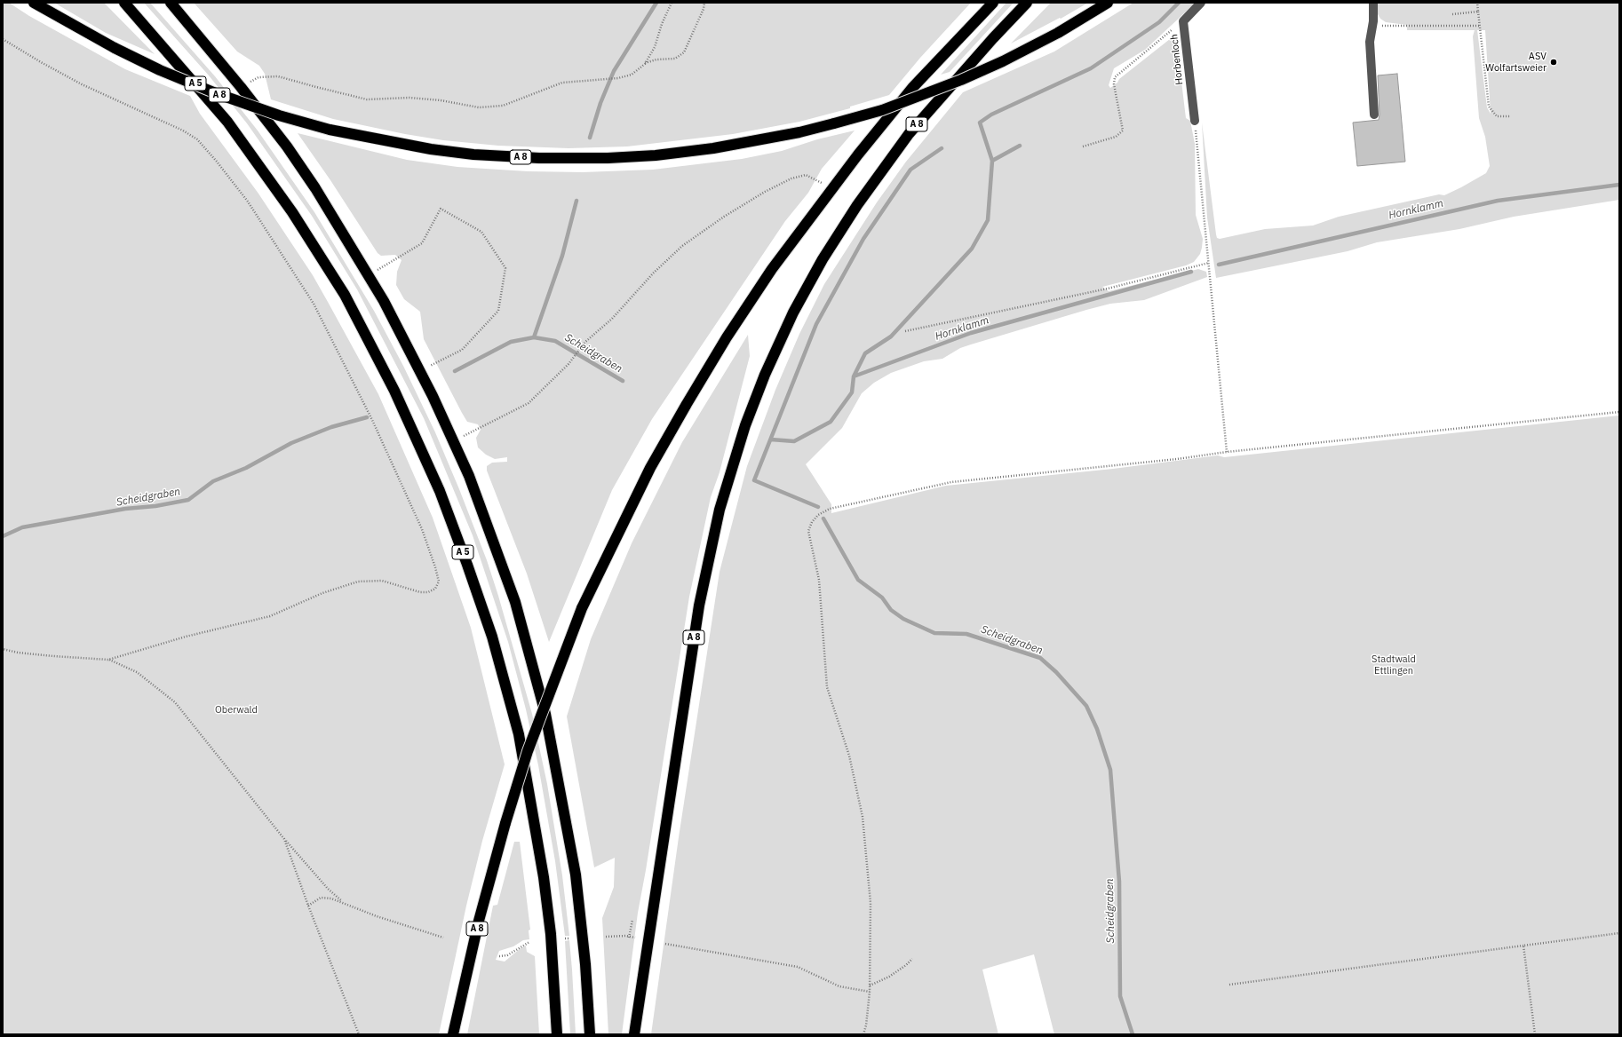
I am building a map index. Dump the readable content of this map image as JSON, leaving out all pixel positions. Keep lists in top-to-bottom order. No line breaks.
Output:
{"streets":{"highway":["A 5","A 8"],"lane":["Horbenloch"]},"water":["Hornklamm","Scheidgraben"],"parks":["Stadtwald Ettlingen","Oberwald"],"places":["ASV Wolfartsweier"]}
